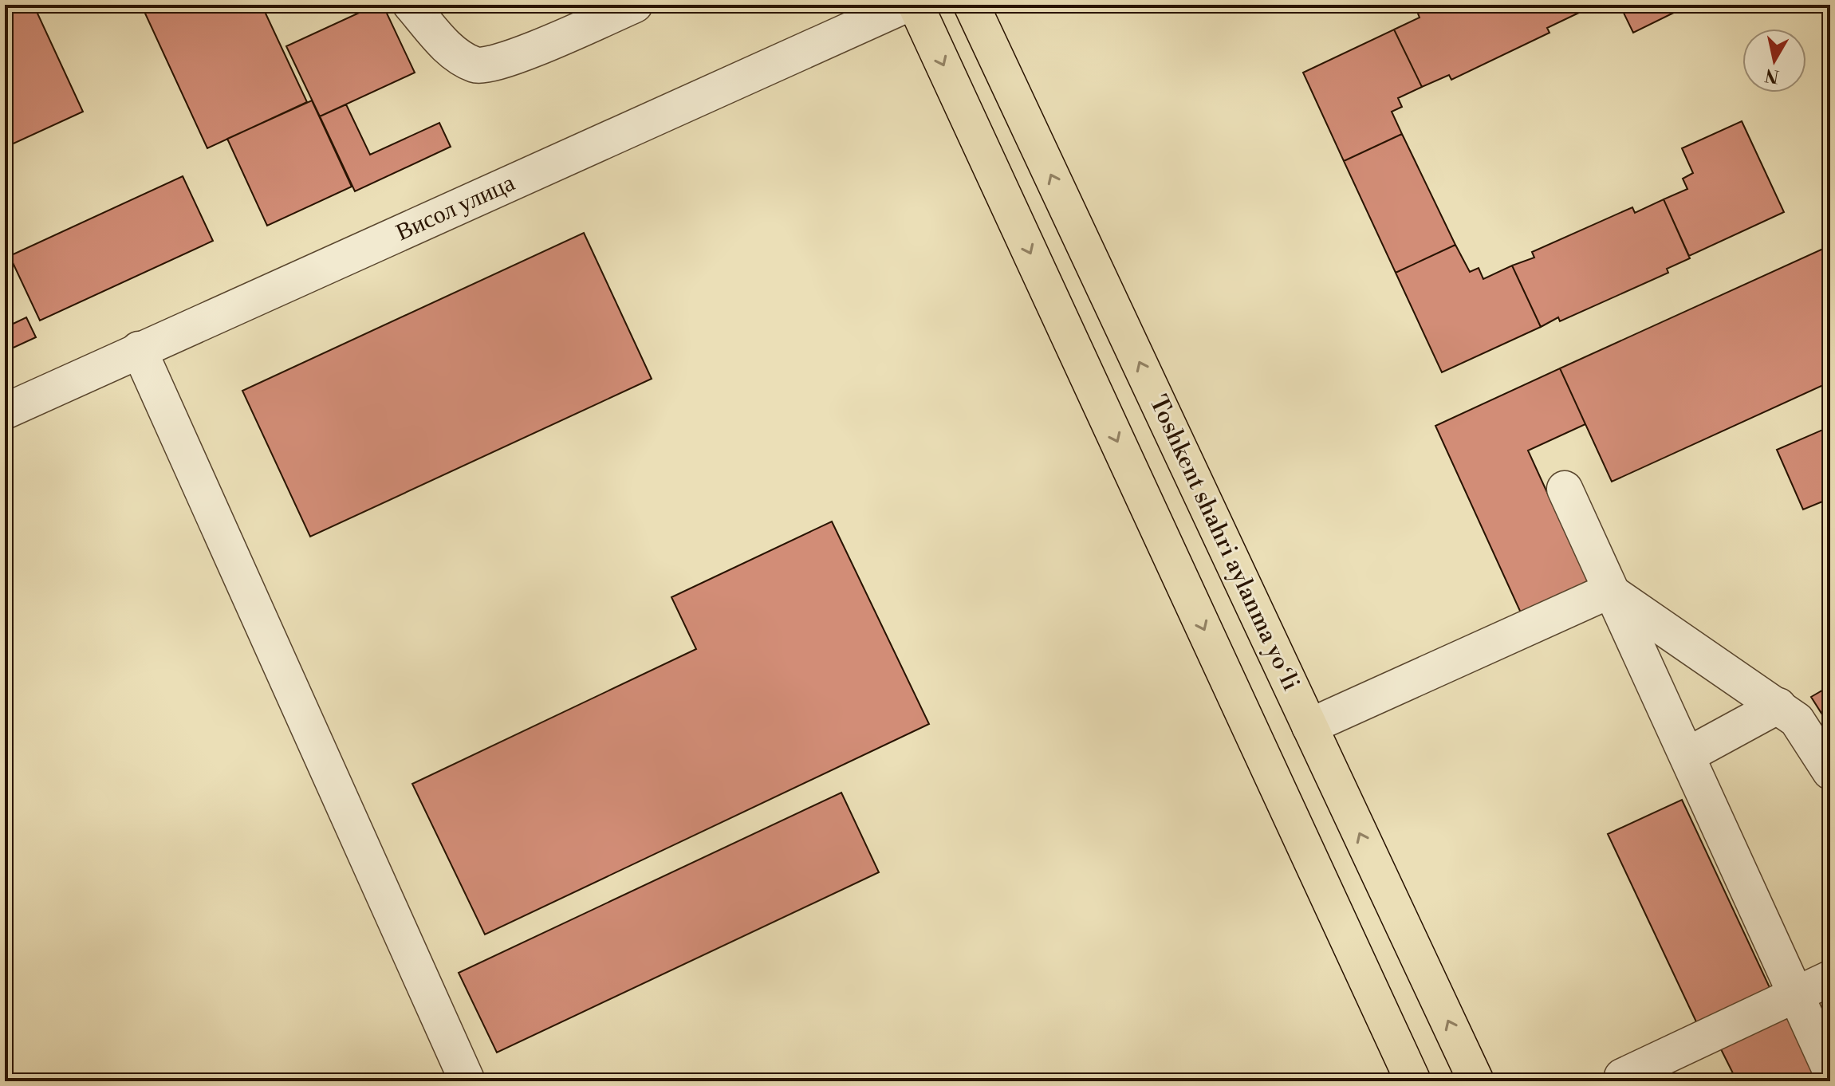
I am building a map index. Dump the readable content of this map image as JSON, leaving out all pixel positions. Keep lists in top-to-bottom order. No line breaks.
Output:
{"streets":{"highway":["Toshkent shahri aylanma yoʻli"],"street":["Висол улица"]},"north":"bottom"}
